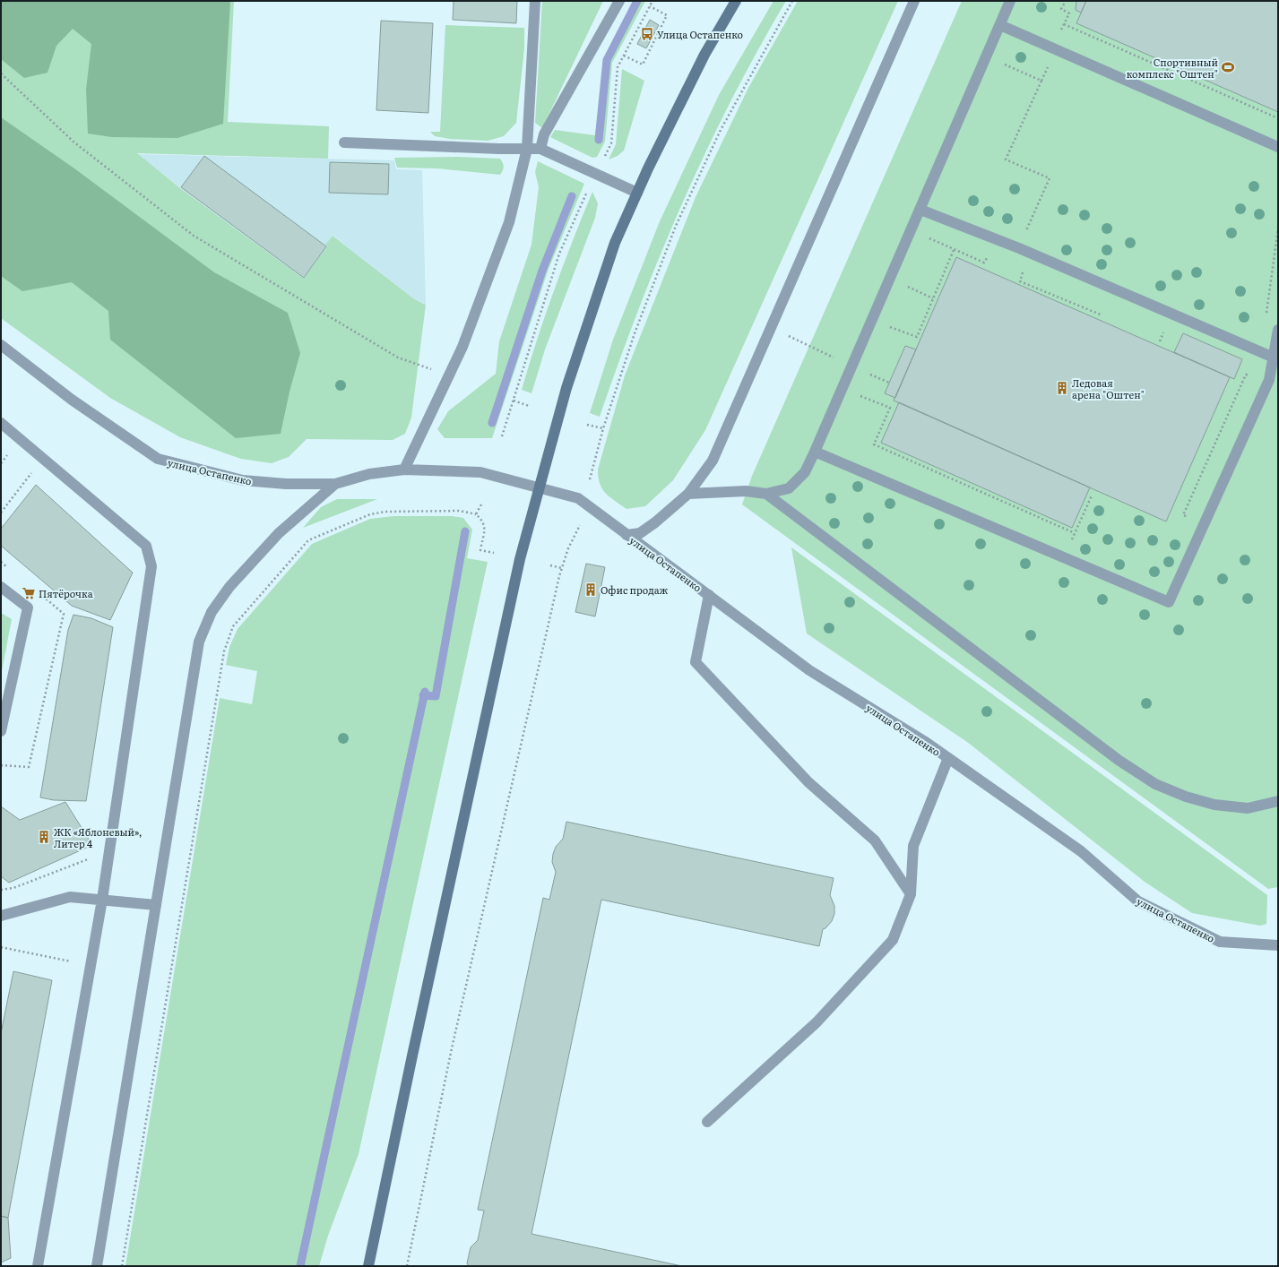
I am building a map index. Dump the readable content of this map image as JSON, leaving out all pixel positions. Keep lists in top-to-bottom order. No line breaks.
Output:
{"streets":{"street":["улица Остапенко"]},"places":{"bus stop":["Улица Остапенко"],"sports":["Спортивный комплекс \"Оштен\""],"building":["Ледовая арена \"Оштен\"","Офис продаж","ЖК «Яблоневый», Литер 4"],"supermarket":["Пятёрочка"]}}
